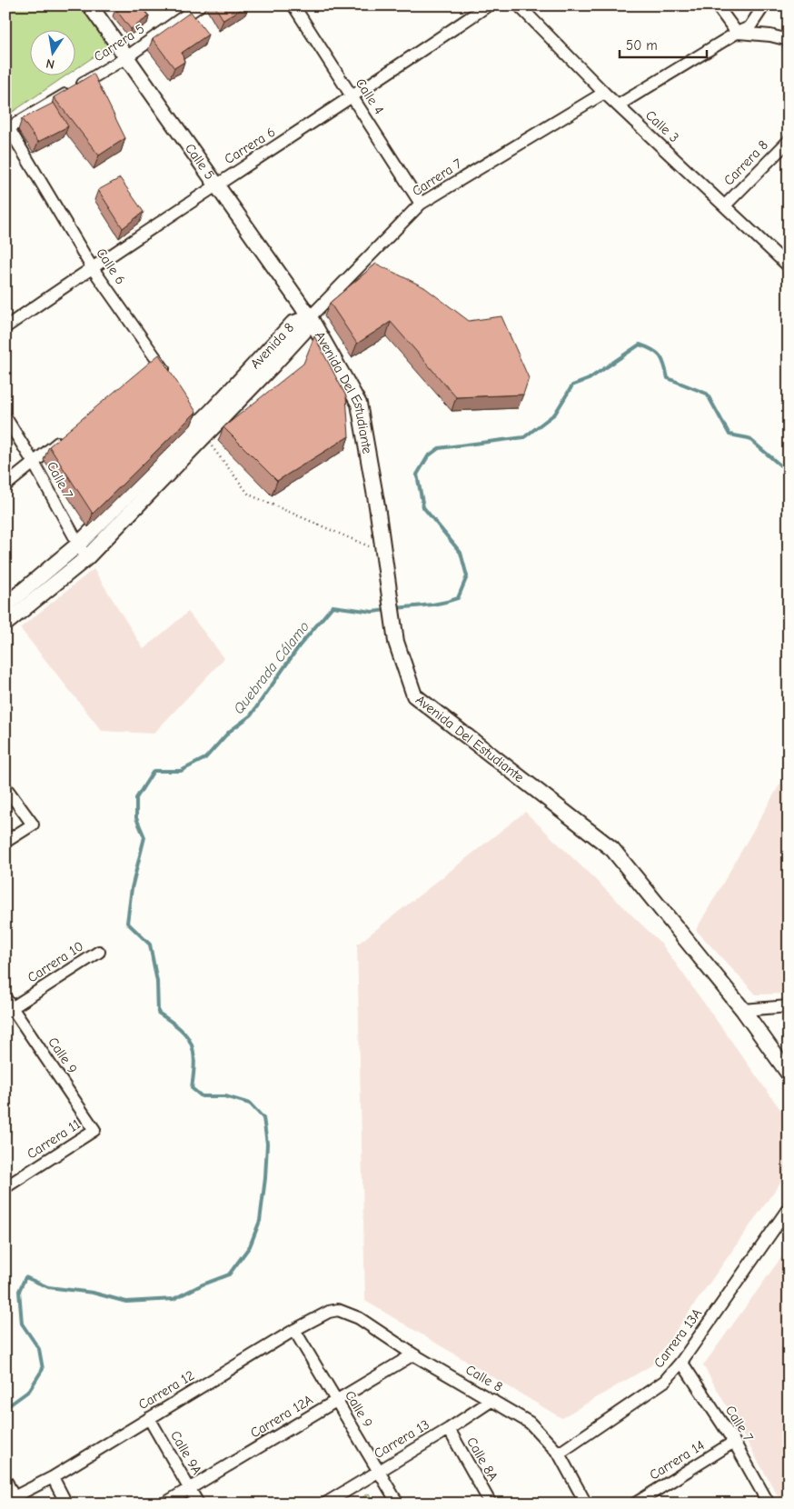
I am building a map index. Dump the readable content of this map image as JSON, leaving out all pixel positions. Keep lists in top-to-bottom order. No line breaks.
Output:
{"streets":{"main road":["Calle 5","Avenida 8","Avenida Del Estudiante"],"street":["Carrera 5","Calle 4","Calle 3","Carrera 6","Carrera 8","Carrera 7","Calle 6","Calle 7","Carrera 10","Calle 9","Carrera 11","Carrera 13A","Calle 8","Carrera 12","Carrera 12A","Carrera 13","Calle 9A","Calle 8A","Carrera 14"]},"crossings":[["Carrera 5","Calle 5"],["Carrera 5","Calle 6"],["Calle 4","Carrera 6"],["Calle 4","Carrera 7"],["Calle 3","Carrera 8"],["Calle 3","Carrera 7"],["Carrera 6","Calle 5"],["Carrera 6","Calle 6"],["Calle 5","Carrera 7"],["Calle 5","Avenida 8"],["Calle 5","Avenida Del Estudiante"],["Carrera 7","Avenida 8"],["Carrera 7","Avenida Del Estudiante"],["Avenida 8","Avenida Del Estudiante"],["Avenida 8","Calle 7"],["Calle 7","Carrera 13A"],["Calle 7","Carrera 14"],["Carrera 10","Calle 9"],["Calle 9","Carrera 11"],["Calle 9","Carrera 12"],["Calle 9","Carrera 12A"],["Calle 9","Carrera 13"],["Carrera 13A","Calle 8"],["Calle 8","Carrera 12"],["Calle 8","Carrera 12A"],["Calle 8","Carrera 13"],["Carrera 12","Calle 9A"],["Carrera 12A","Calle 9A"],["Carrera 13","Calle 8A"]],"water":["Quebrada Cálamo"],"scale_bar":"50 m","north":"bottom"}
